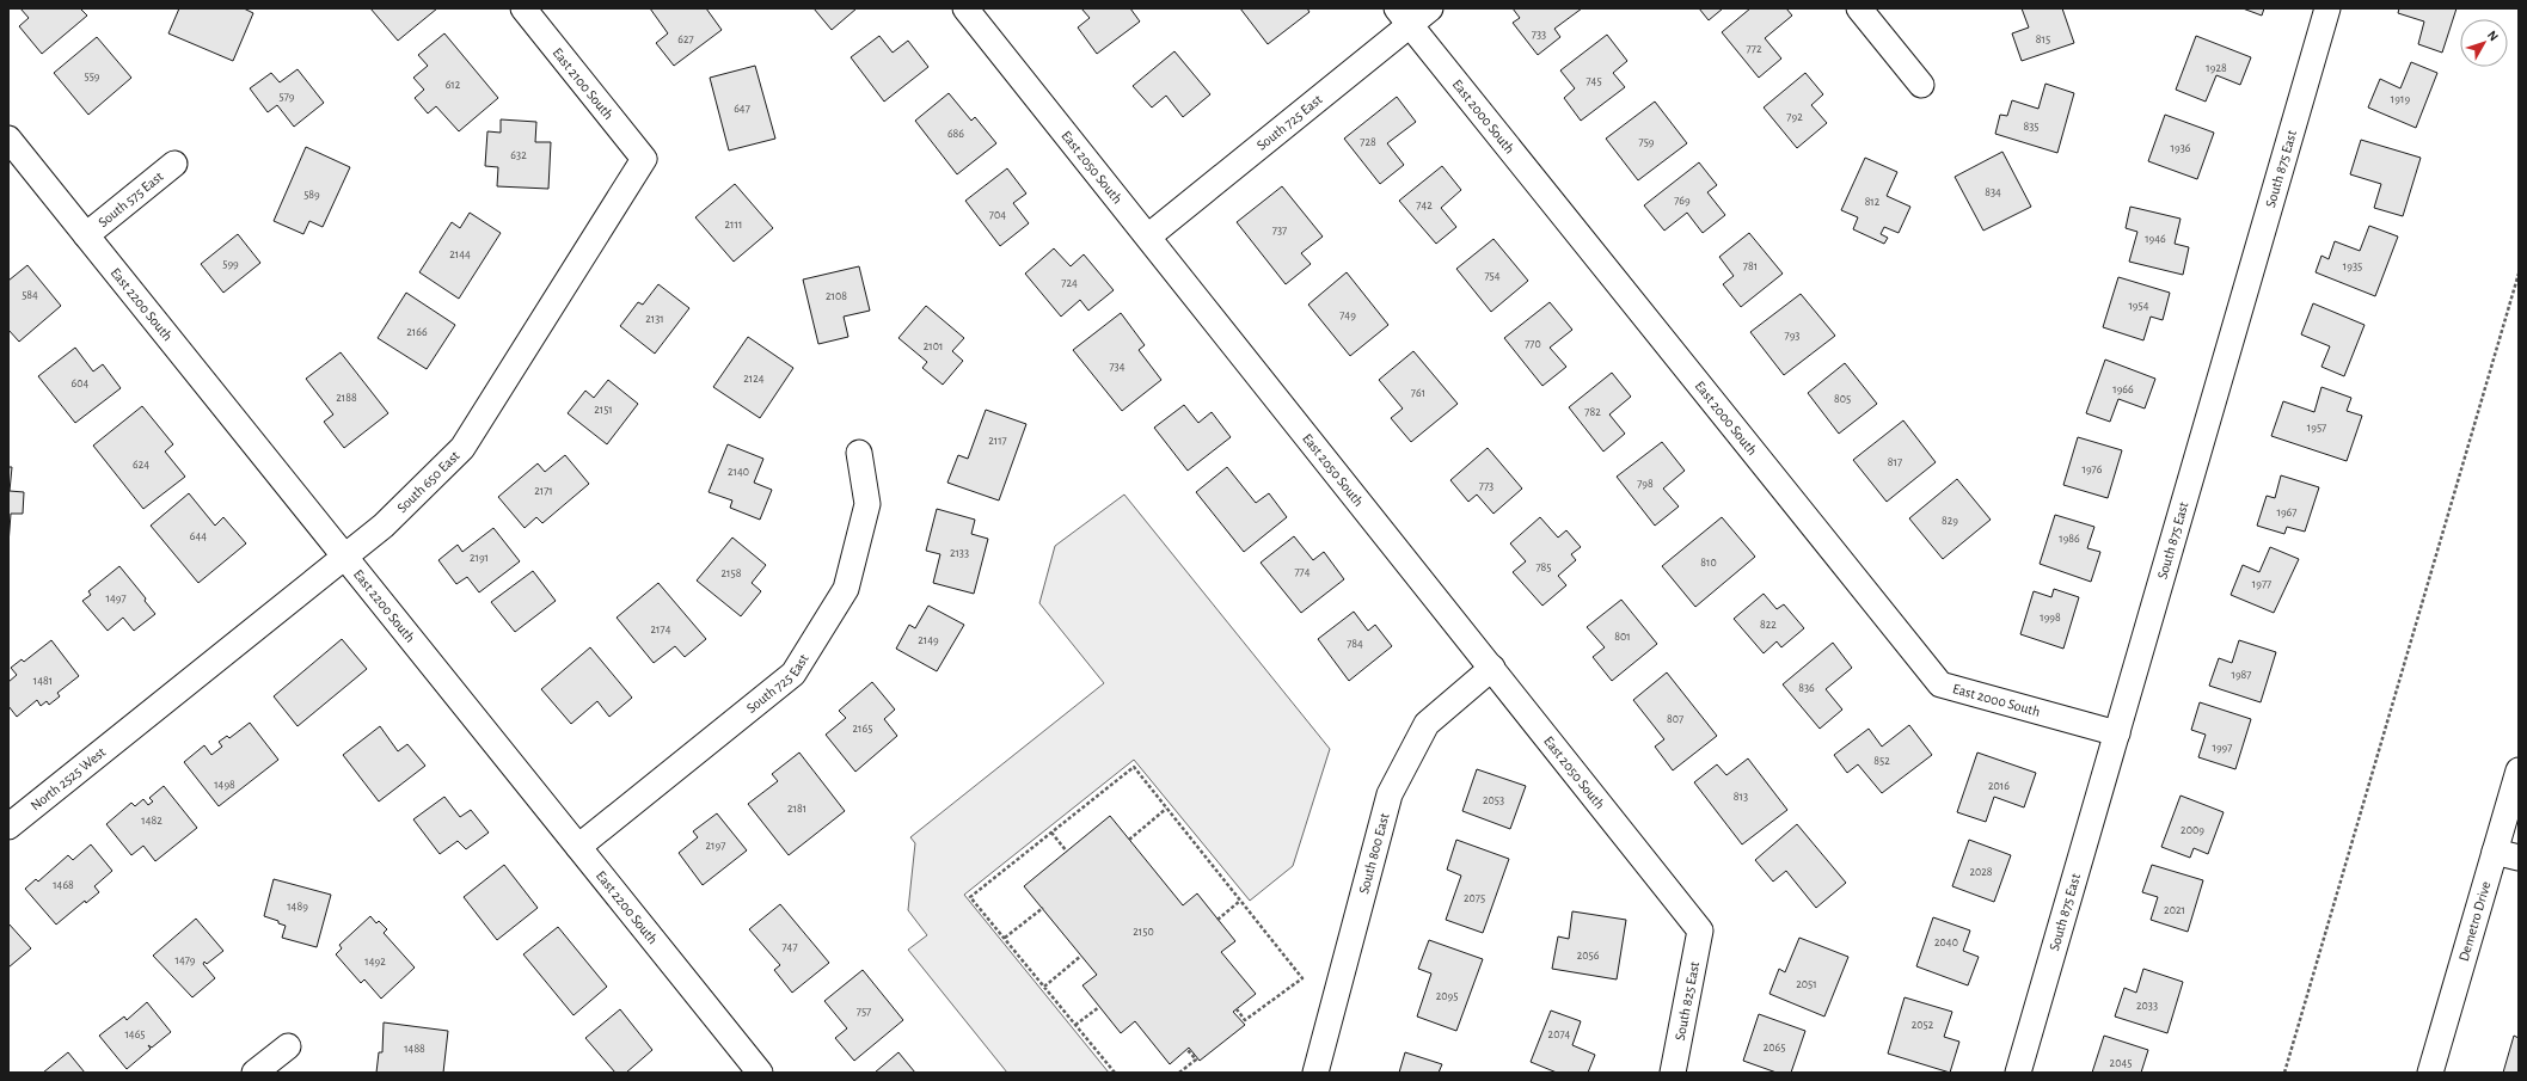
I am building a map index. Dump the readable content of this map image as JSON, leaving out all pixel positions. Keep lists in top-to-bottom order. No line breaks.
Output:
{"streets":{"street":["East 2100 South","East 2000 South","South 725 East","East 2050 South","South 875 East","South 575 East","East 2200 South","South 650 East","North 2525 West","South 800 East","Demetro Drive","South 825 East"]},"crossings":[["East 2100 South","South 650 East"],["East 2000 South","South 725 East"],["East 2000 South","South 875 East"],["South 725 East","East 2050 South"],["South 725 East","East 2200 South"],["East 2050 South","South 800 East"],["East 2050 South","South 825 East"],["South 575 East","East 2200 South"],["East 2200 South","South 650 East"],["South 650 East","North 2525 West"]],"house_numbers":["733","627","815","772","1928","559","745","612","579","1919","647","792","835","686","728","759","1936","632","834","589","769","812","742","704","2111","737","1946","2144","599","781","1935","754","724","584","2108","1954","749","2131","2166","793","770","2101","734","2124","604","1966","761","2188","805","2151","782","1957","2117","817","624","1976","2140","798","773","2171","1967","829","644","1986","2133","2191","810","785","774","2158","1977","1497","1998","822","2174","801","2149","784","1987","1481","836","807","2165","1997","852","1498","2016","813","2053","2181","1482","2009","2197","2028","1468","2075","1489","2021","2150","2040","747","2056","1479","1492","2051","2095","2033","757","2052","1465","2074","2065","1488","2045"],"north":"top right"}
